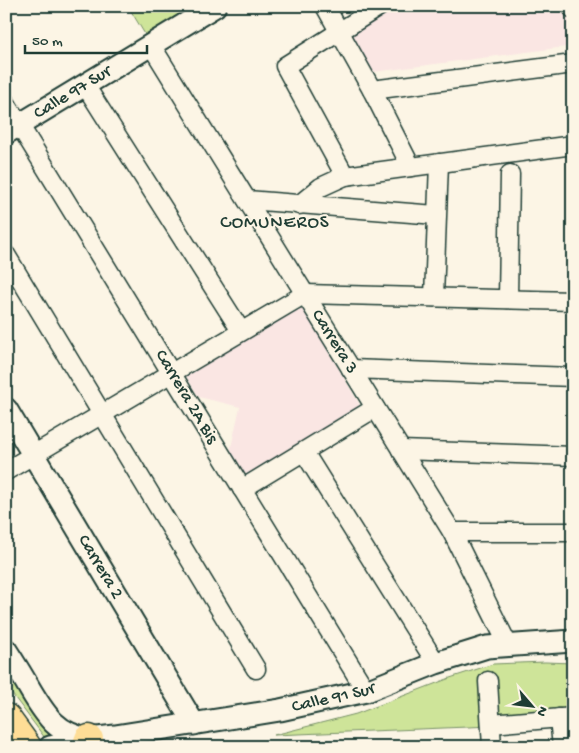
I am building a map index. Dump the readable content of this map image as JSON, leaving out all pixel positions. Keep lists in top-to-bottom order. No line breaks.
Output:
{"streets":{"street":["Calle 97 Sur","Carrera 3","Carrera 2A Bis","Carrera 2","Calle 91 Sur"]},"crossings":[["Calle 97 Sur","Carrera 3"],["Calle 97 Sur","Carrera 2A Bis"],["Carrera 3","Calle 91 Sur"],["Carrera 2A Bis","Calle 91 Sur"],["Carrera 2","Calle 91 Sur"]],"districts":["COMUNEROS"],"scale_bar":"50 m","north":"bottom right"}
